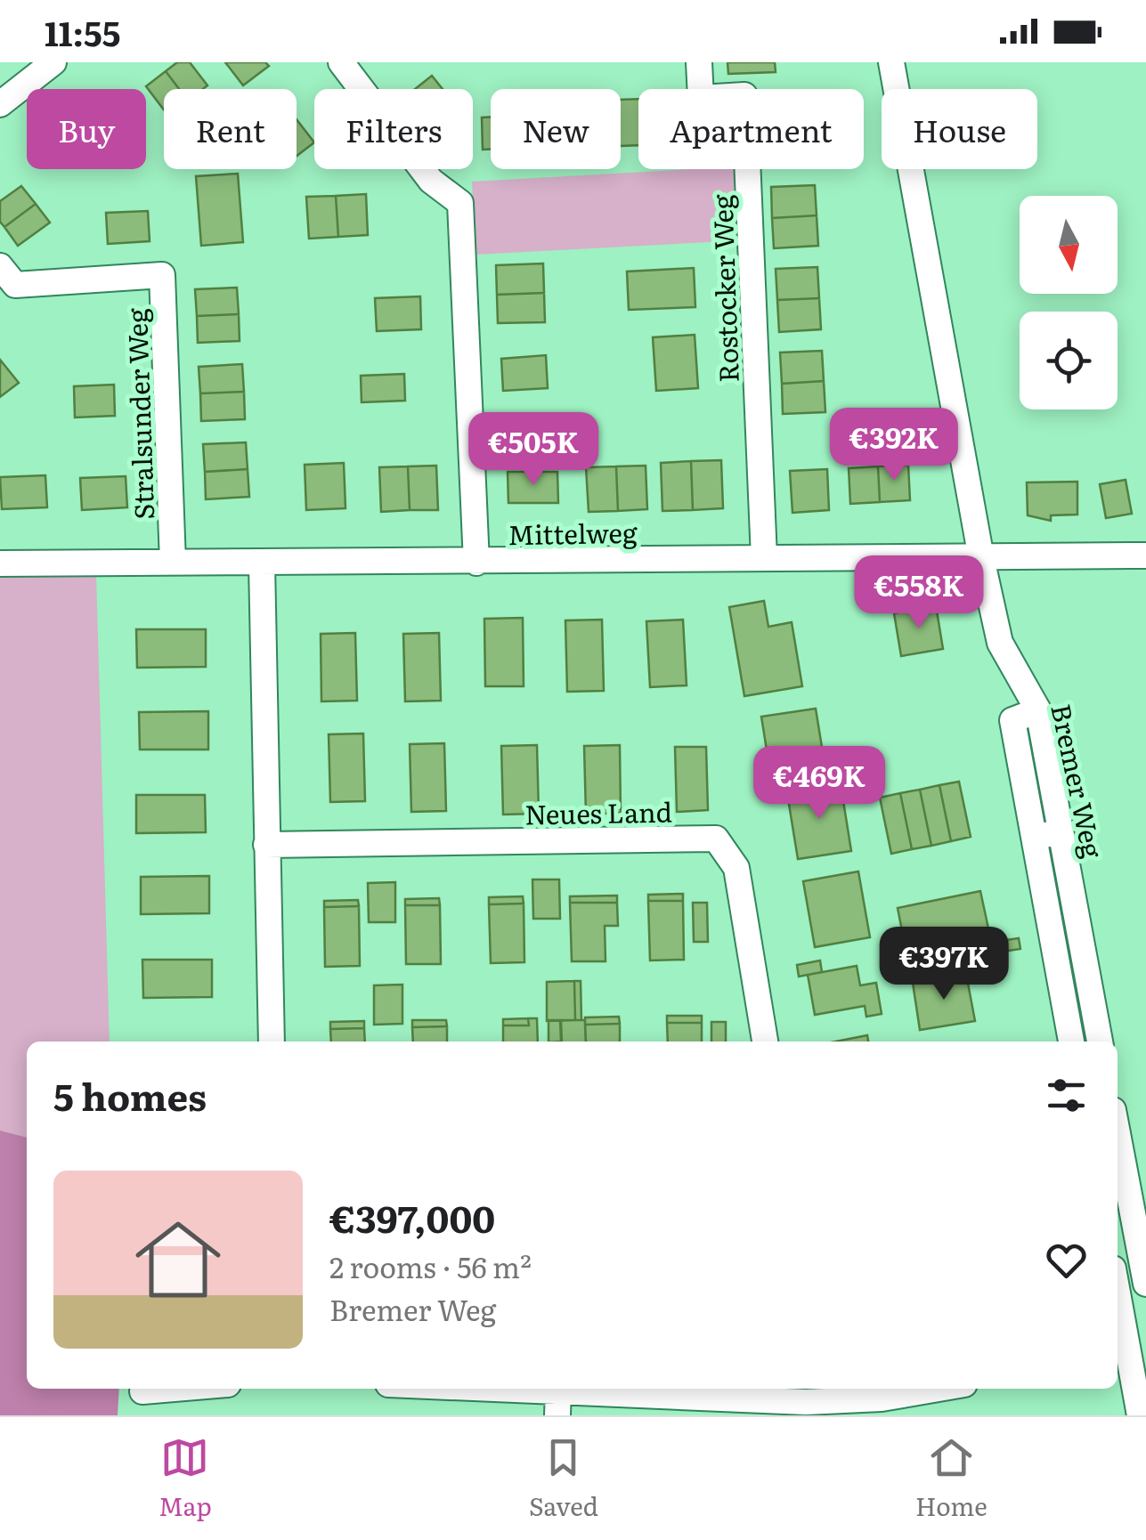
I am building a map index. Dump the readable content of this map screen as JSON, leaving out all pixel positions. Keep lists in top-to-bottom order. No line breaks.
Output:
{"streets":{"street":["Rostocker Weg","Stralsunder Weg","Mittelweg","Bremer Weg","Neues Land"]},"crossings":[["Rostocker Weg","Mittelweg"],["Stralsunder Weg","Mittelweg"],["Mittelweg","Bremer Weg"]],"north":"bottom","page":{"status":"11:55","chip":["Buy","Rent","Filters","New","Apartment","House"],"price":["€392K","€505K","€558K","€469K","€397K"],"heading":"5 homes","list":[{"name":"€397,000","note":"2 rooms · 56 m² · Bremer Weg"}],"tabs":["Map","Saved","Home"]}}
